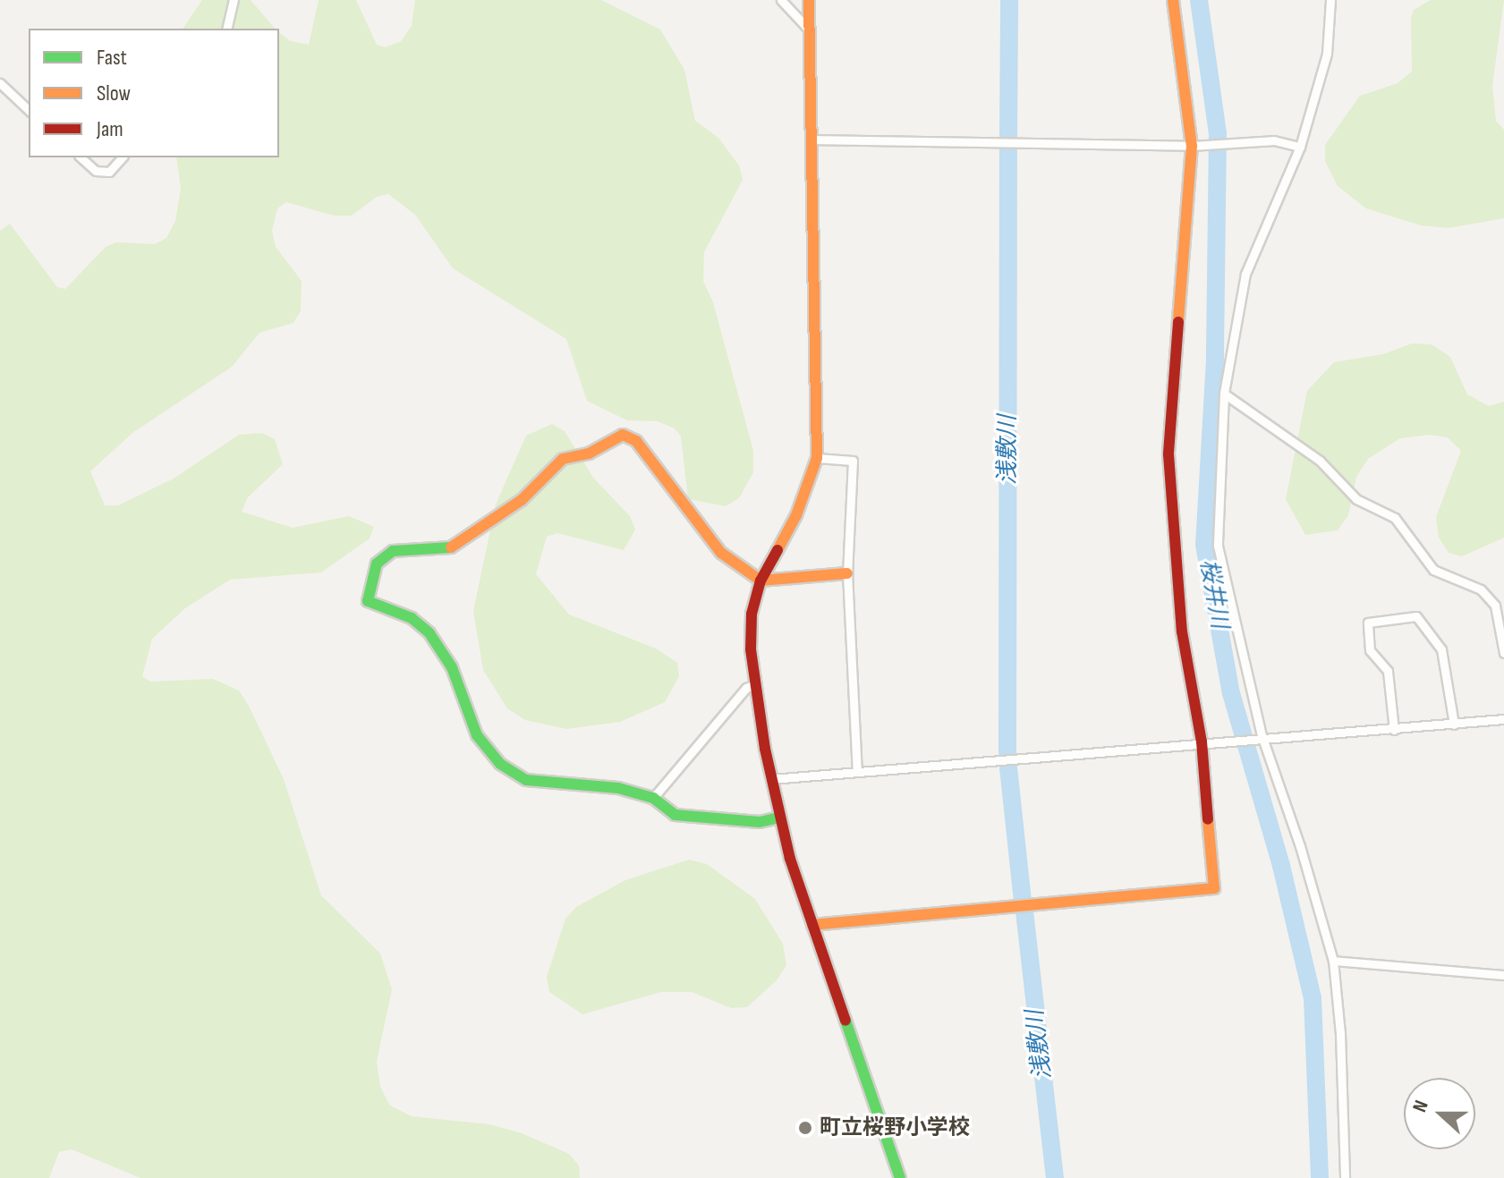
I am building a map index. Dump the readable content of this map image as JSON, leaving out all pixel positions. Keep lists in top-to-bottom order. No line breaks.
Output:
{"water":["浅敷川","桜井川"],"places":["町立桜野小学校"],"legend":["Fast","Slow","Jam"],"north":"left"}
